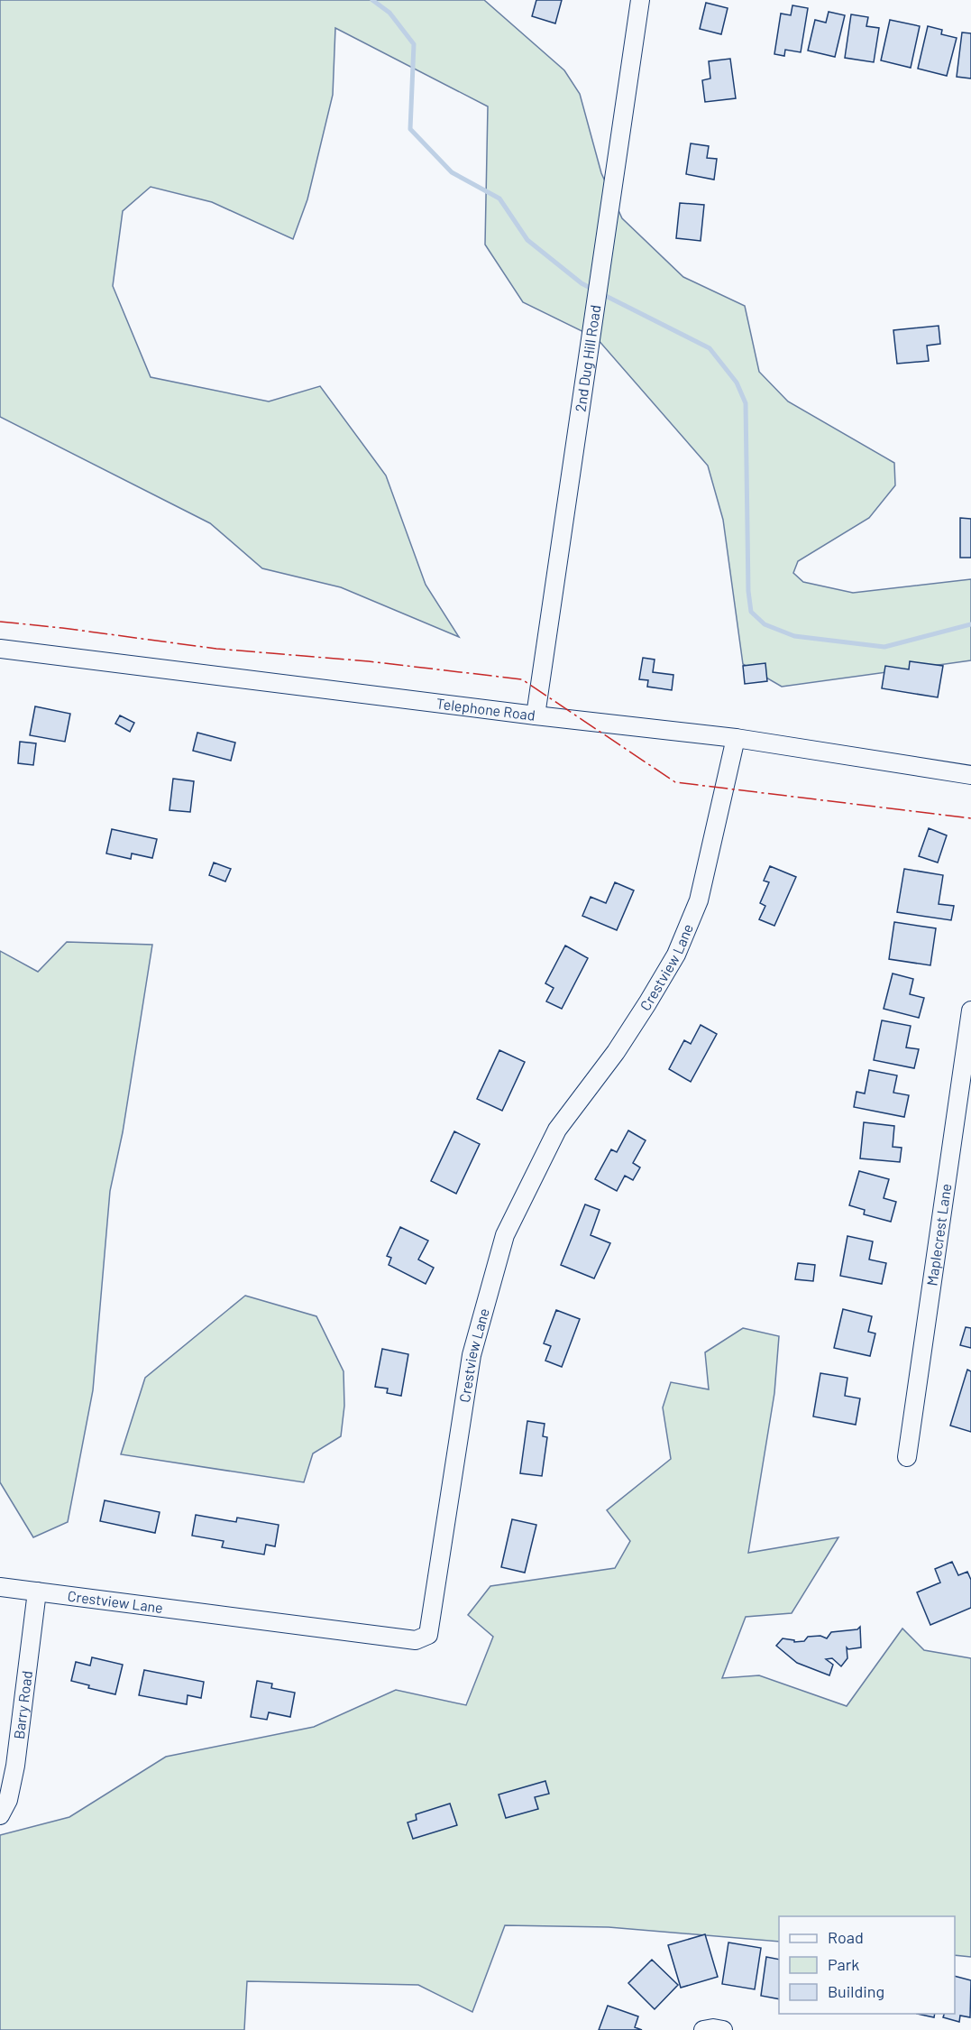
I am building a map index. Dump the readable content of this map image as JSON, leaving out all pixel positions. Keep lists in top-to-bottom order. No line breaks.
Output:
{"streets":{"street":["2nd Dug Hill Road","Telephone Road","Crestview Lane","Maplecrest Lane","Barry Road"]},"crossings":[["2nd Dug Hill Road","Telephone Road"],["Telephone Road","Crestview Lane"],["Crestview Lane","Barry Road"]],"legend":["Road","Park","Building"]}
